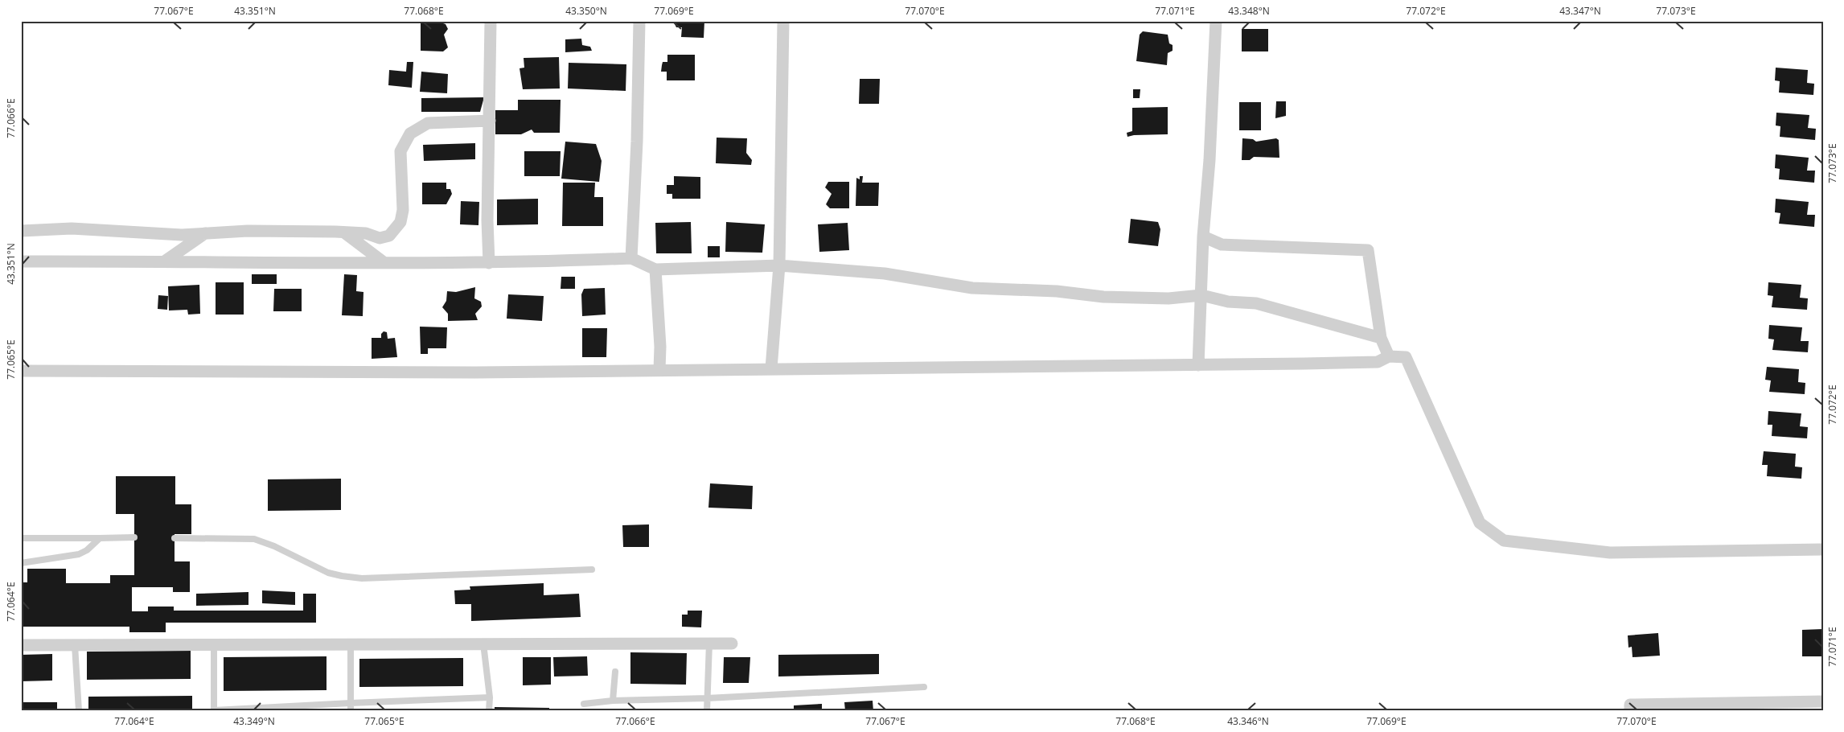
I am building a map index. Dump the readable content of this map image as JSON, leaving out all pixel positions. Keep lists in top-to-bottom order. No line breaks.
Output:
{"coordinates":["77.067°E","43.351°N","77.068°E","43.350°N","77.069°E","77.070°E","77.071°E","43.348°N","77.072°E","43.347°N","77.073°E","77.066°E","77.065°E","77.064°E","43.349°N","43.346°N"]}
